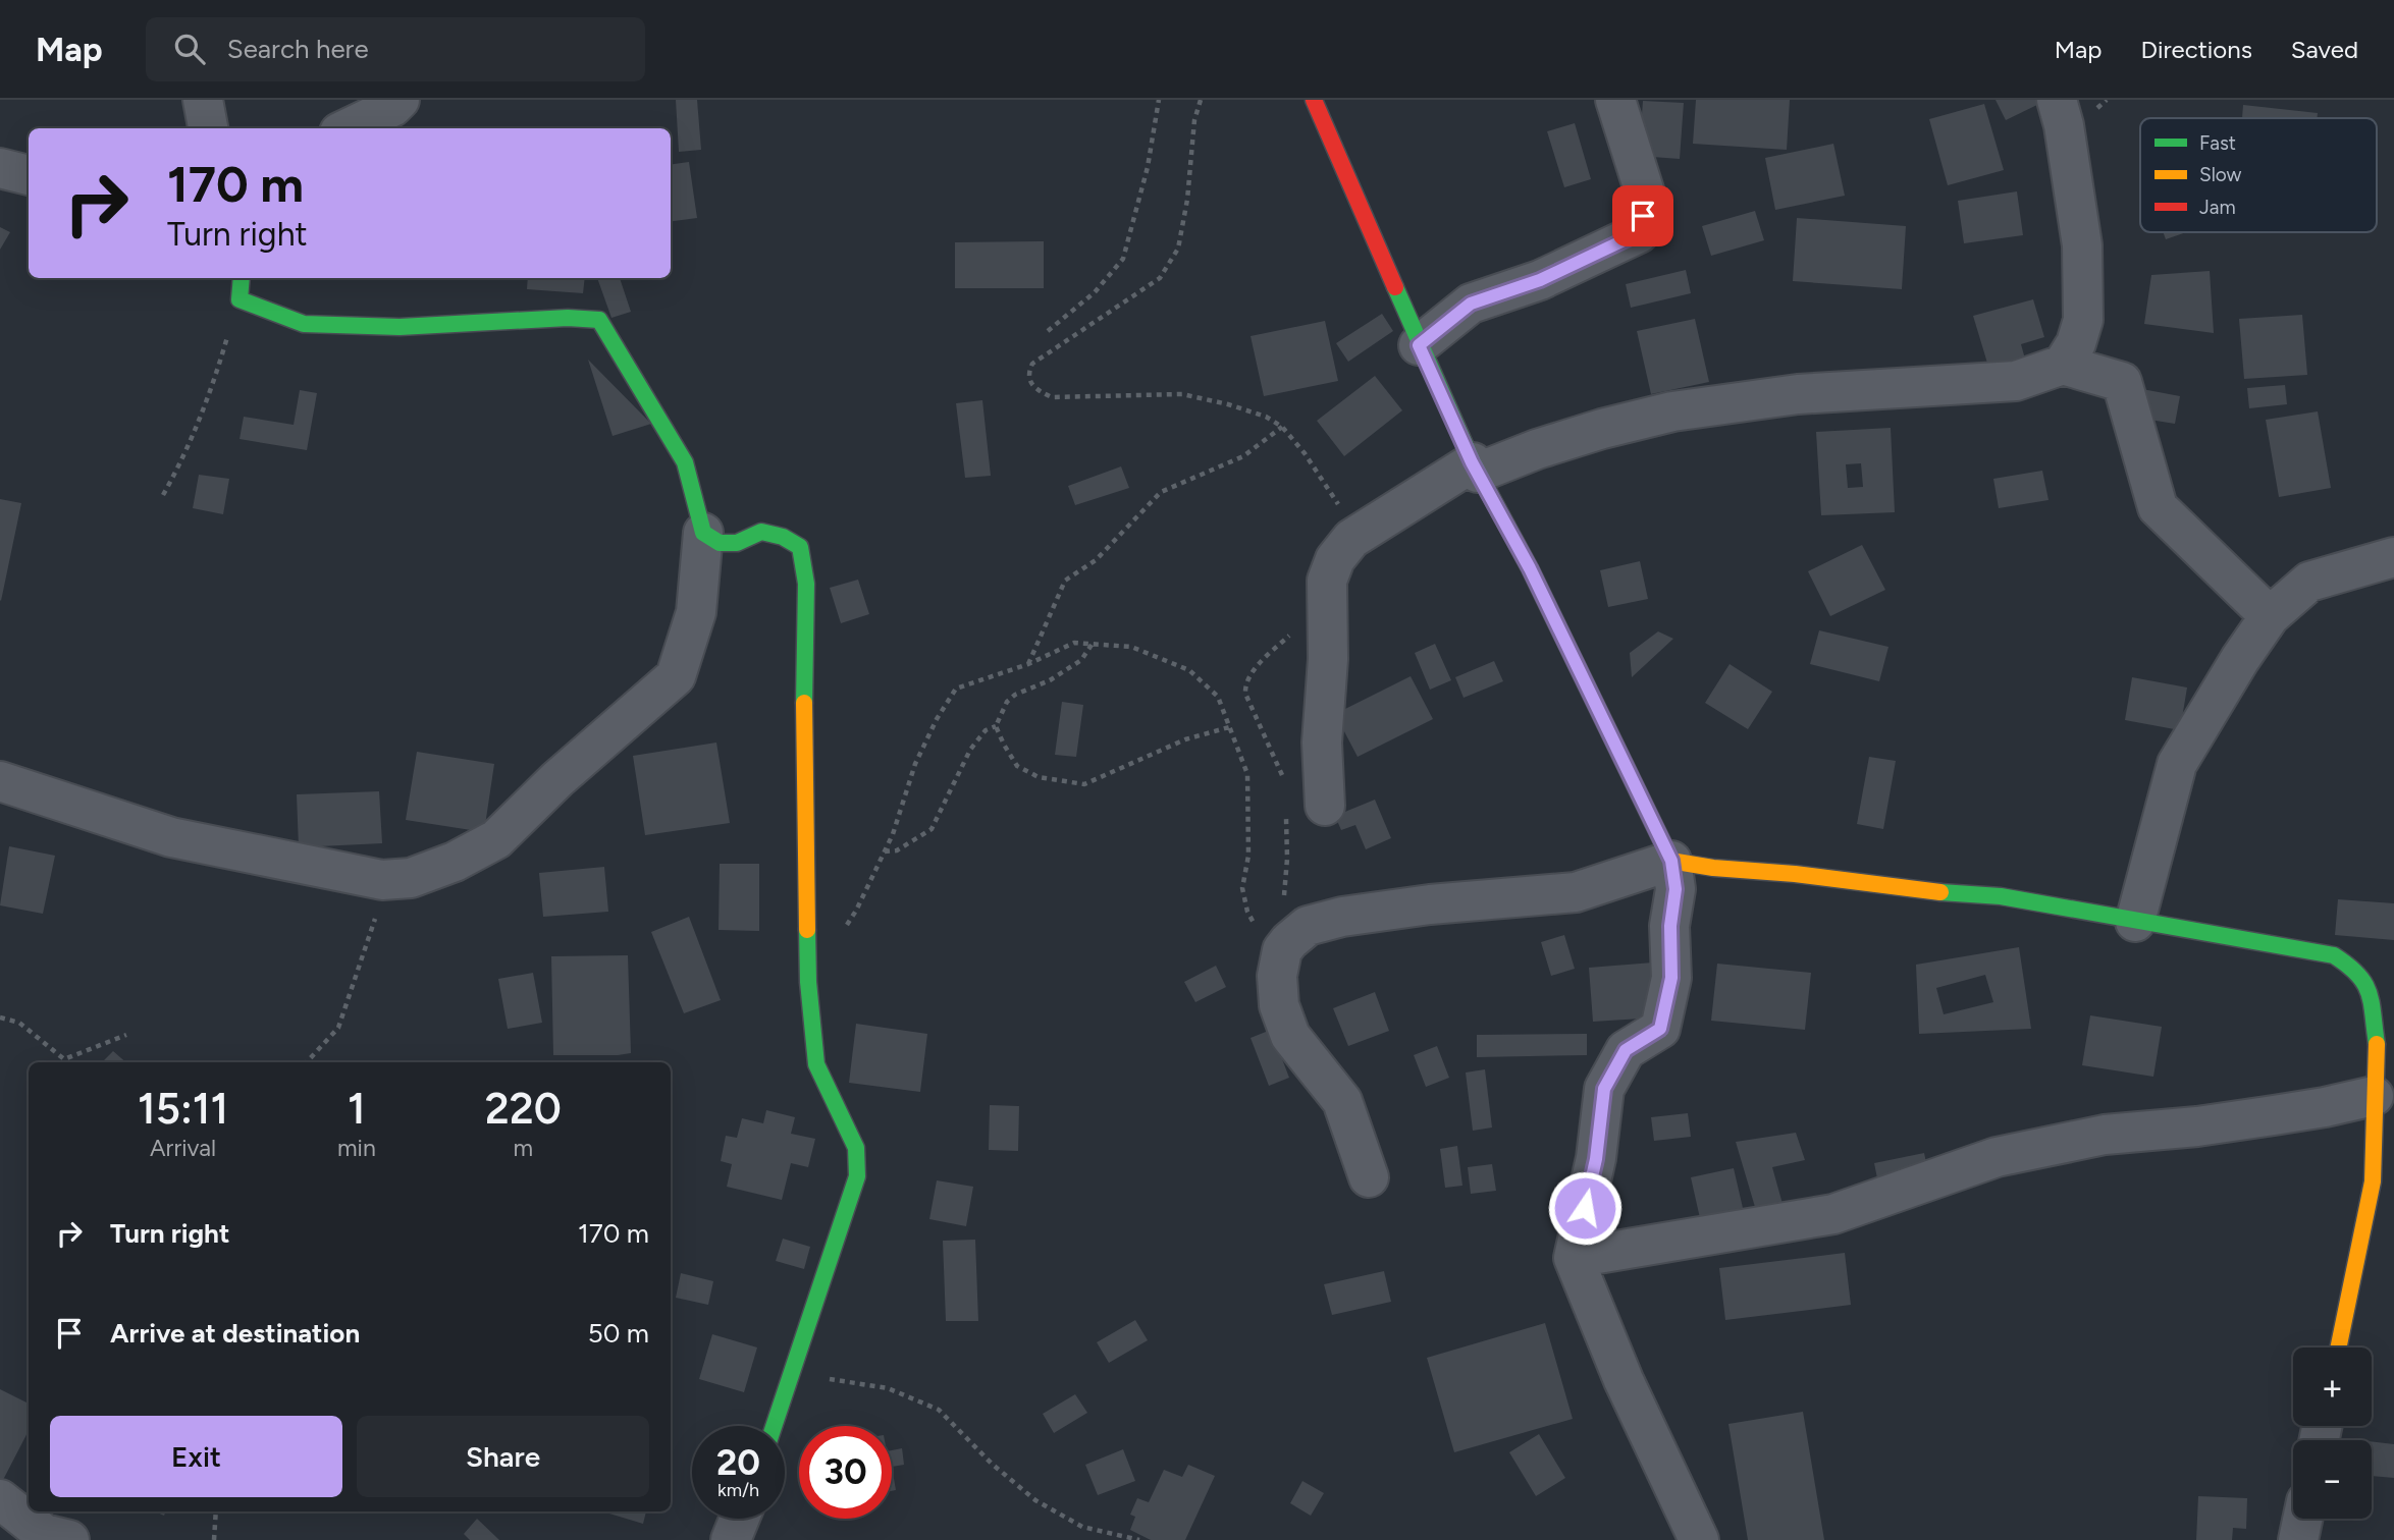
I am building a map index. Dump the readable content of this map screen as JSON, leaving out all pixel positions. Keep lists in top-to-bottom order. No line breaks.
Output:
{"legend":["Fast","Slow","Jam"],"page":{"header":"Map","search":"Search here","nav":["Map","Directions","Saved"],"turn":["170 m","Turn right"],"eta":["15:11","Arrival","1","min","220","m"],"list":[{"name":"Turn right","value":"170 m"},{"name":"Arrive at destination","value":"50 m"}],"map_buttons":["+","−"],"buttons":["Exit","Share"],"speed":"20 km/h","limit":"30"}}
